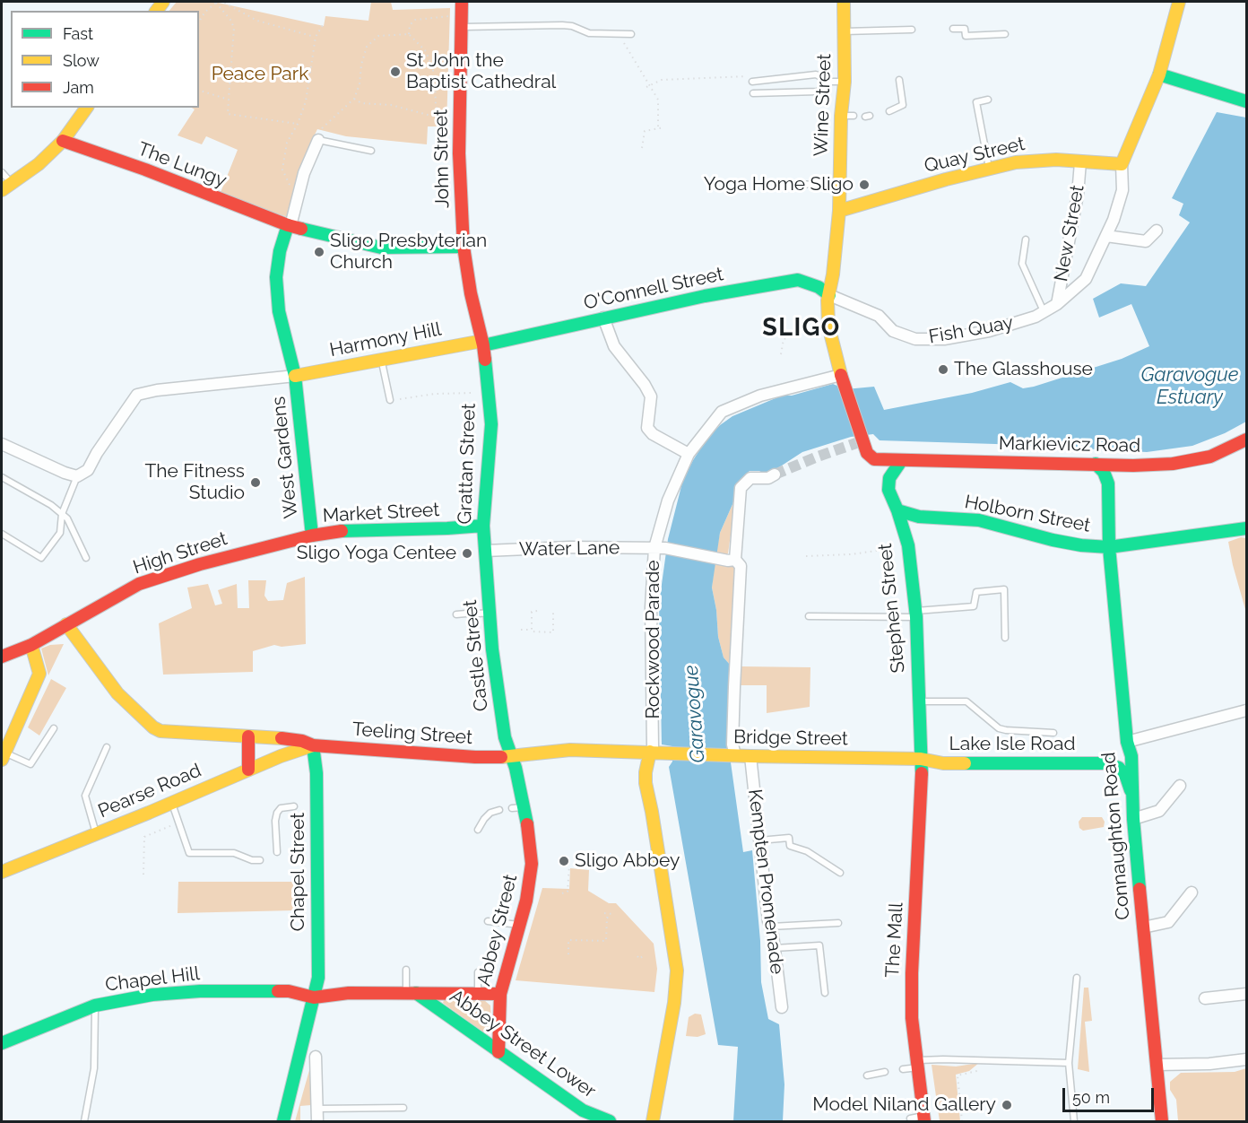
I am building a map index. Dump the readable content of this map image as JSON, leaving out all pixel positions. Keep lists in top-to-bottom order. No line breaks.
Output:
{"streets":{"street":["Wine Street","Quay Street","John Street","The Lungy","New Street","O'Connell Street","Fish Quay","Harmony Hill","Markievicz Road","West Gardens","Grattan Street","Market Street","Holborn Street","Water Lane","High Street","Stephen Street","Rockwood Parade","Castle Street","Teeling Street","Bridge Street","Lake Isle Road","Pearse Road","Connaughton Road","Chapel Street","Kempten Promenade","Abbey Street","The Mall","Chapel Hill","Abbey Street Lower"]},"crossings":[["Wine Street","Quay Street"],["Wine Street","O'Connell Street"],["Wine Street","Fish Quay"],["Wine Street","Markievicz Road"],["Wine Street","Rockwood Parade"],["Quay Street","New Street"],["Quay Street","Fish Quay"],["John Street","The Lungy"],["John Street","O'Connell Street"],["John Street","Harmony Hill"],["John Street","Grattan Street"],["The Lungy","West Gardens"],["New Street","Fish Quay"],["O'Connell Street","Fish Quay"],["O'Connell Street","Harmony Hill"],["O'Connell Street","Grattan Street"],["Harmony Hill","West Gardens"],["Harmony Hill","Grattan Street"],["Markievicz Road","Stephen Street"],["West Gardens","Market Street"],["West Gardens","High Street"],["Grattan Street","Market Street"],["Grattan Street","Water Lane"],["Grattan Street","Castle Street"],["Market Street","High Street"],["Holborn Street","Stephen Street"],["Holborn Street","Connaughton Road"],["Water Lane","Rockwood Parade"],["Water Lane","Castle Street"],["High Street","Teeling Street"],["Stephen Street","Bridge Street"],["Stephen Street","Lake Isle Road"],["Stephen Street","The Mall"],["Rockwood Parade","Teeling Street"],["Rockwood Parade","Bridge Street"],["Castle Street","Teeling Street"],["Castle Street","Abbey Street"],["Teeling Street","Bridge Street"],["Teeling Street","Pearse Road"],["Teeling Street","Chapel Street"],["Teeling Street","Abbey Street"],["Bridge Street","Lake Isle Road"],["Bridge Street","Kempten Promenade"],["Bridge Street","The Mall"],["Lake Isle Road","The Mall"],["Pearse Road","Chapel Street"],["Chapel Street","Chapel Hill"],["Abbey Street","Chapel Hill"],["Abbey Street","Abbey Street Lower"],["Chapel Hill","Abbey Street Lower"]],"districts":["SLIGO"],"water":["Garavogue Estuary","Garavogue"],"parks":["Peace Park"],"places":["St John the Baptist Cathedral","Yoga Home Sligo","Sligo Presbyterian Church","The Glasshouse","The Fitness Studio","Sligo Yoga Centee","Sligo Abbey","Model Niland Gallery"],"legend":["Fast","Slow","Jam"],"scale_bar":"50 m"}
